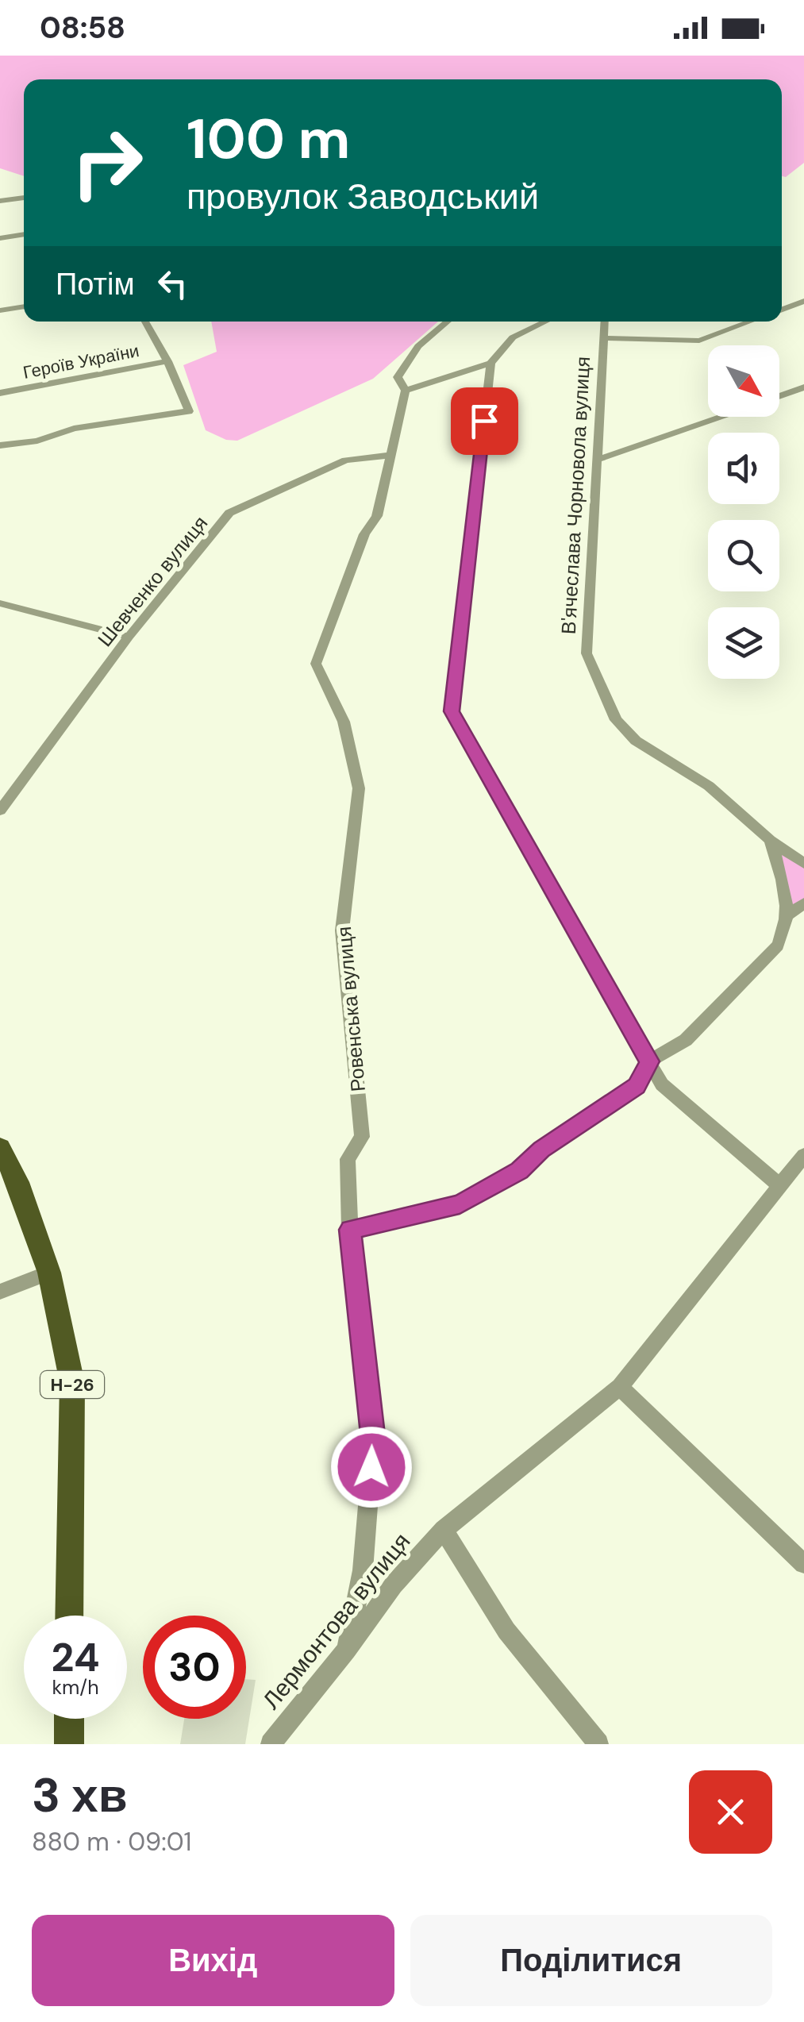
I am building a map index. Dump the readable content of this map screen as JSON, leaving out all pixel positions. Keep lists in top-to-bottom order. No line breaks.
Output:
{"streets":{"main road":["Н-26"],"street":["Героїв України","В'ячеслава Чорновола вулиця","Шевченко вулиця","Ровенська вулиця","Лермонтова вулиця"]},"crossings":[["Шевченко вулиця","Ровенська вулиця"],["Ровенська вулиця","Лермонтова вулиця"]],"north":"bottom right","page":{"status":"08:58","turn":["100 m","провулок Заводський"],"then":"Потім","speed":"24 km/h","limit":"30","heading":["3 хв","880 m · 09:01"],"buttons":["Вихід","Поділитися"]}}
